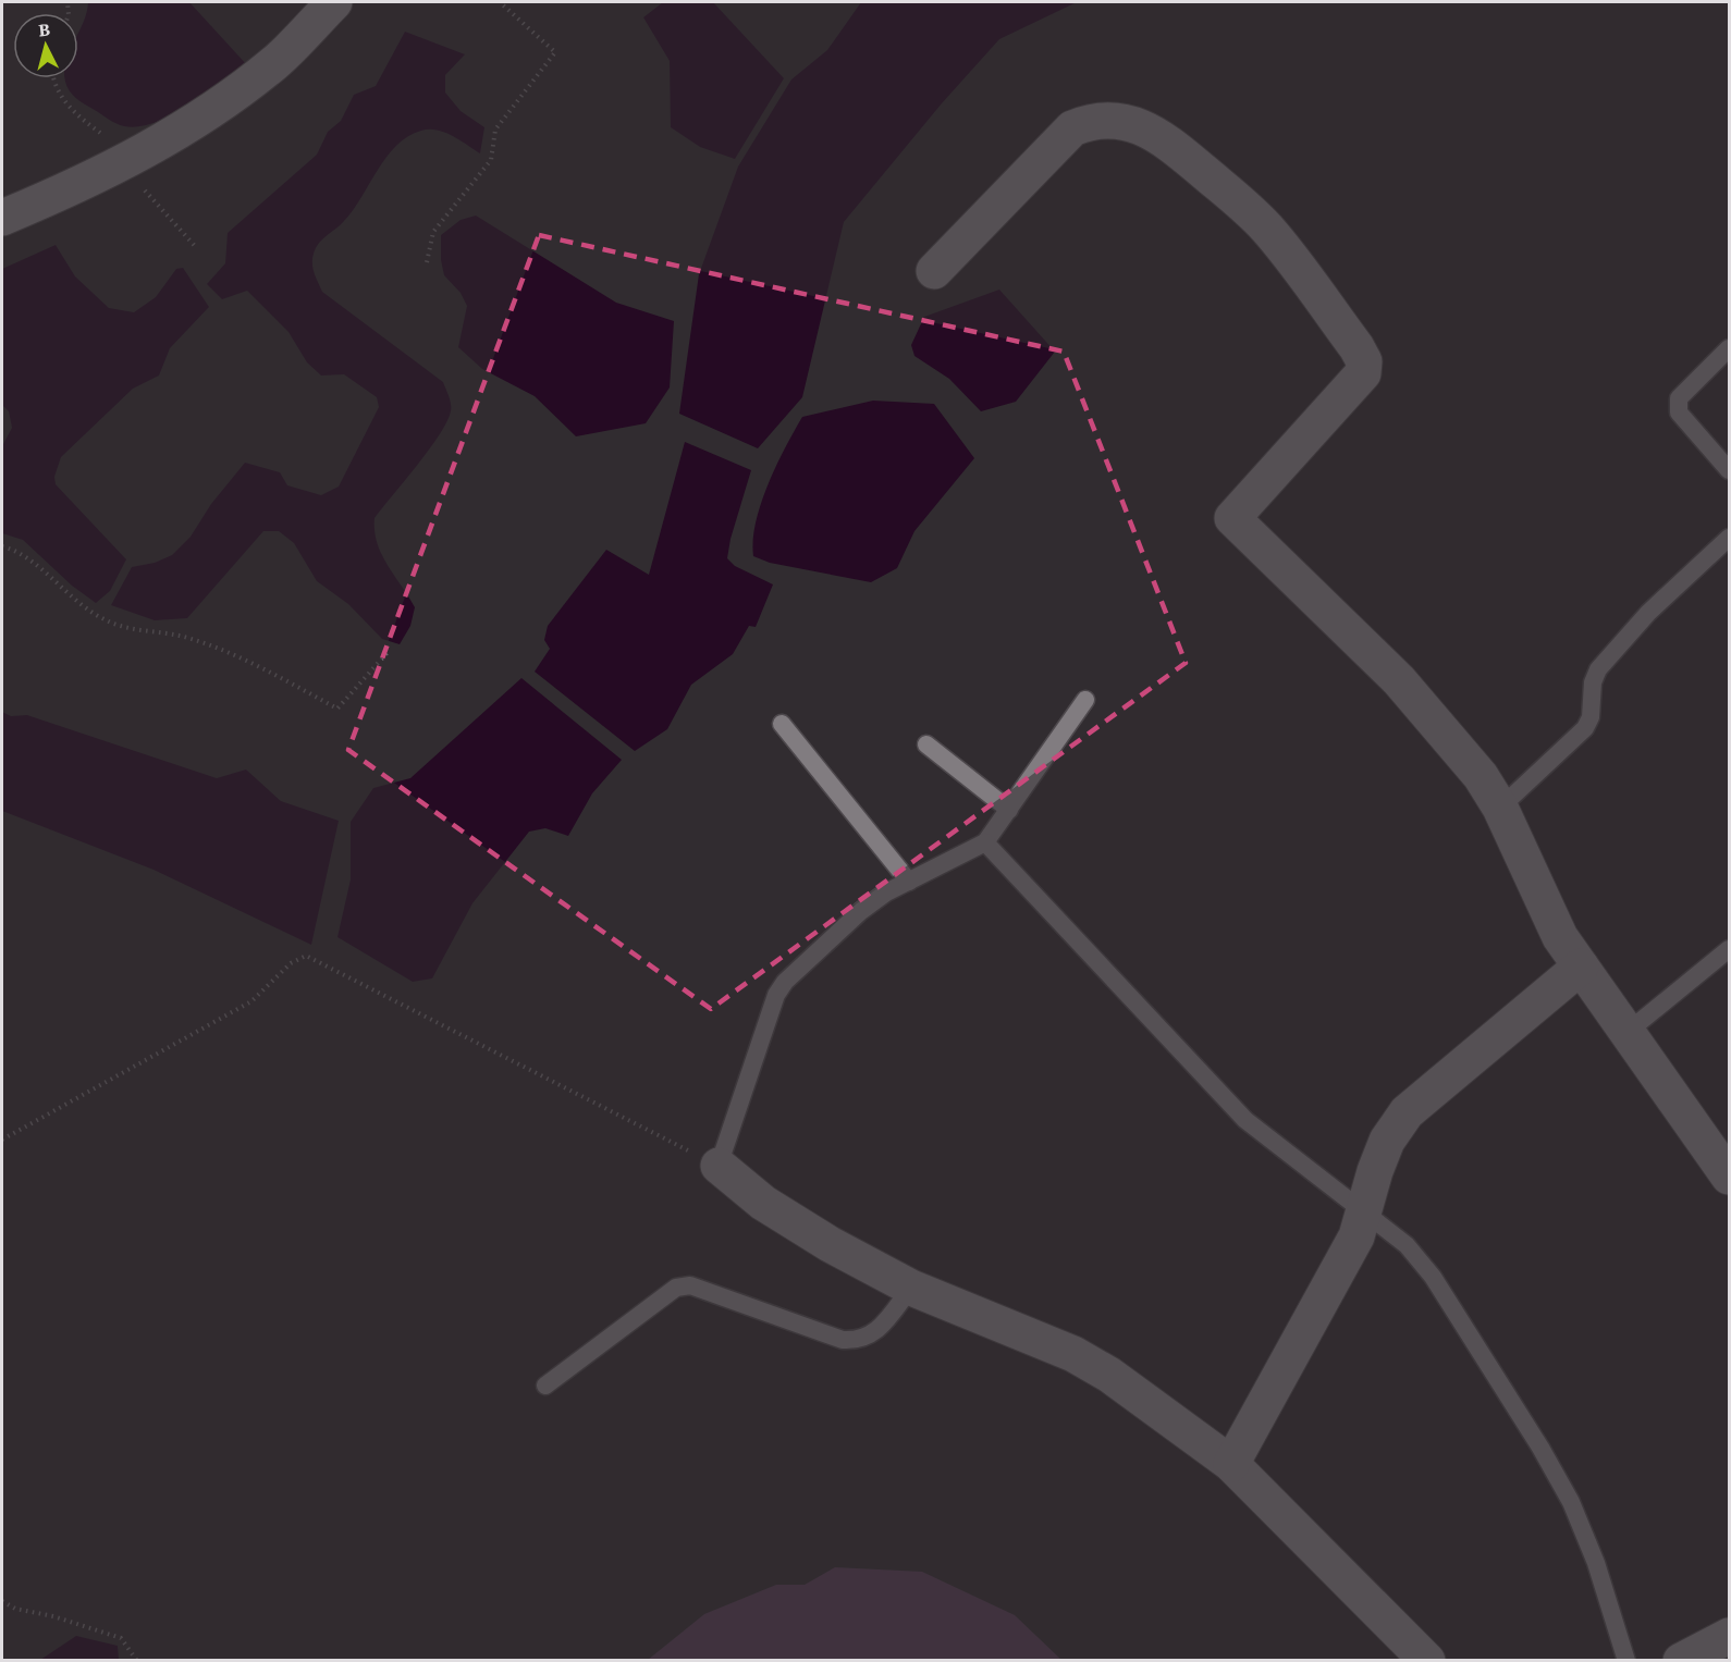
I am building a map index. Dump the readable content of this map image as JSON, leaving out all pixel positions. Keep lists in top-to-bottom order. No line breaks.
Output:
{"north":"top"}
